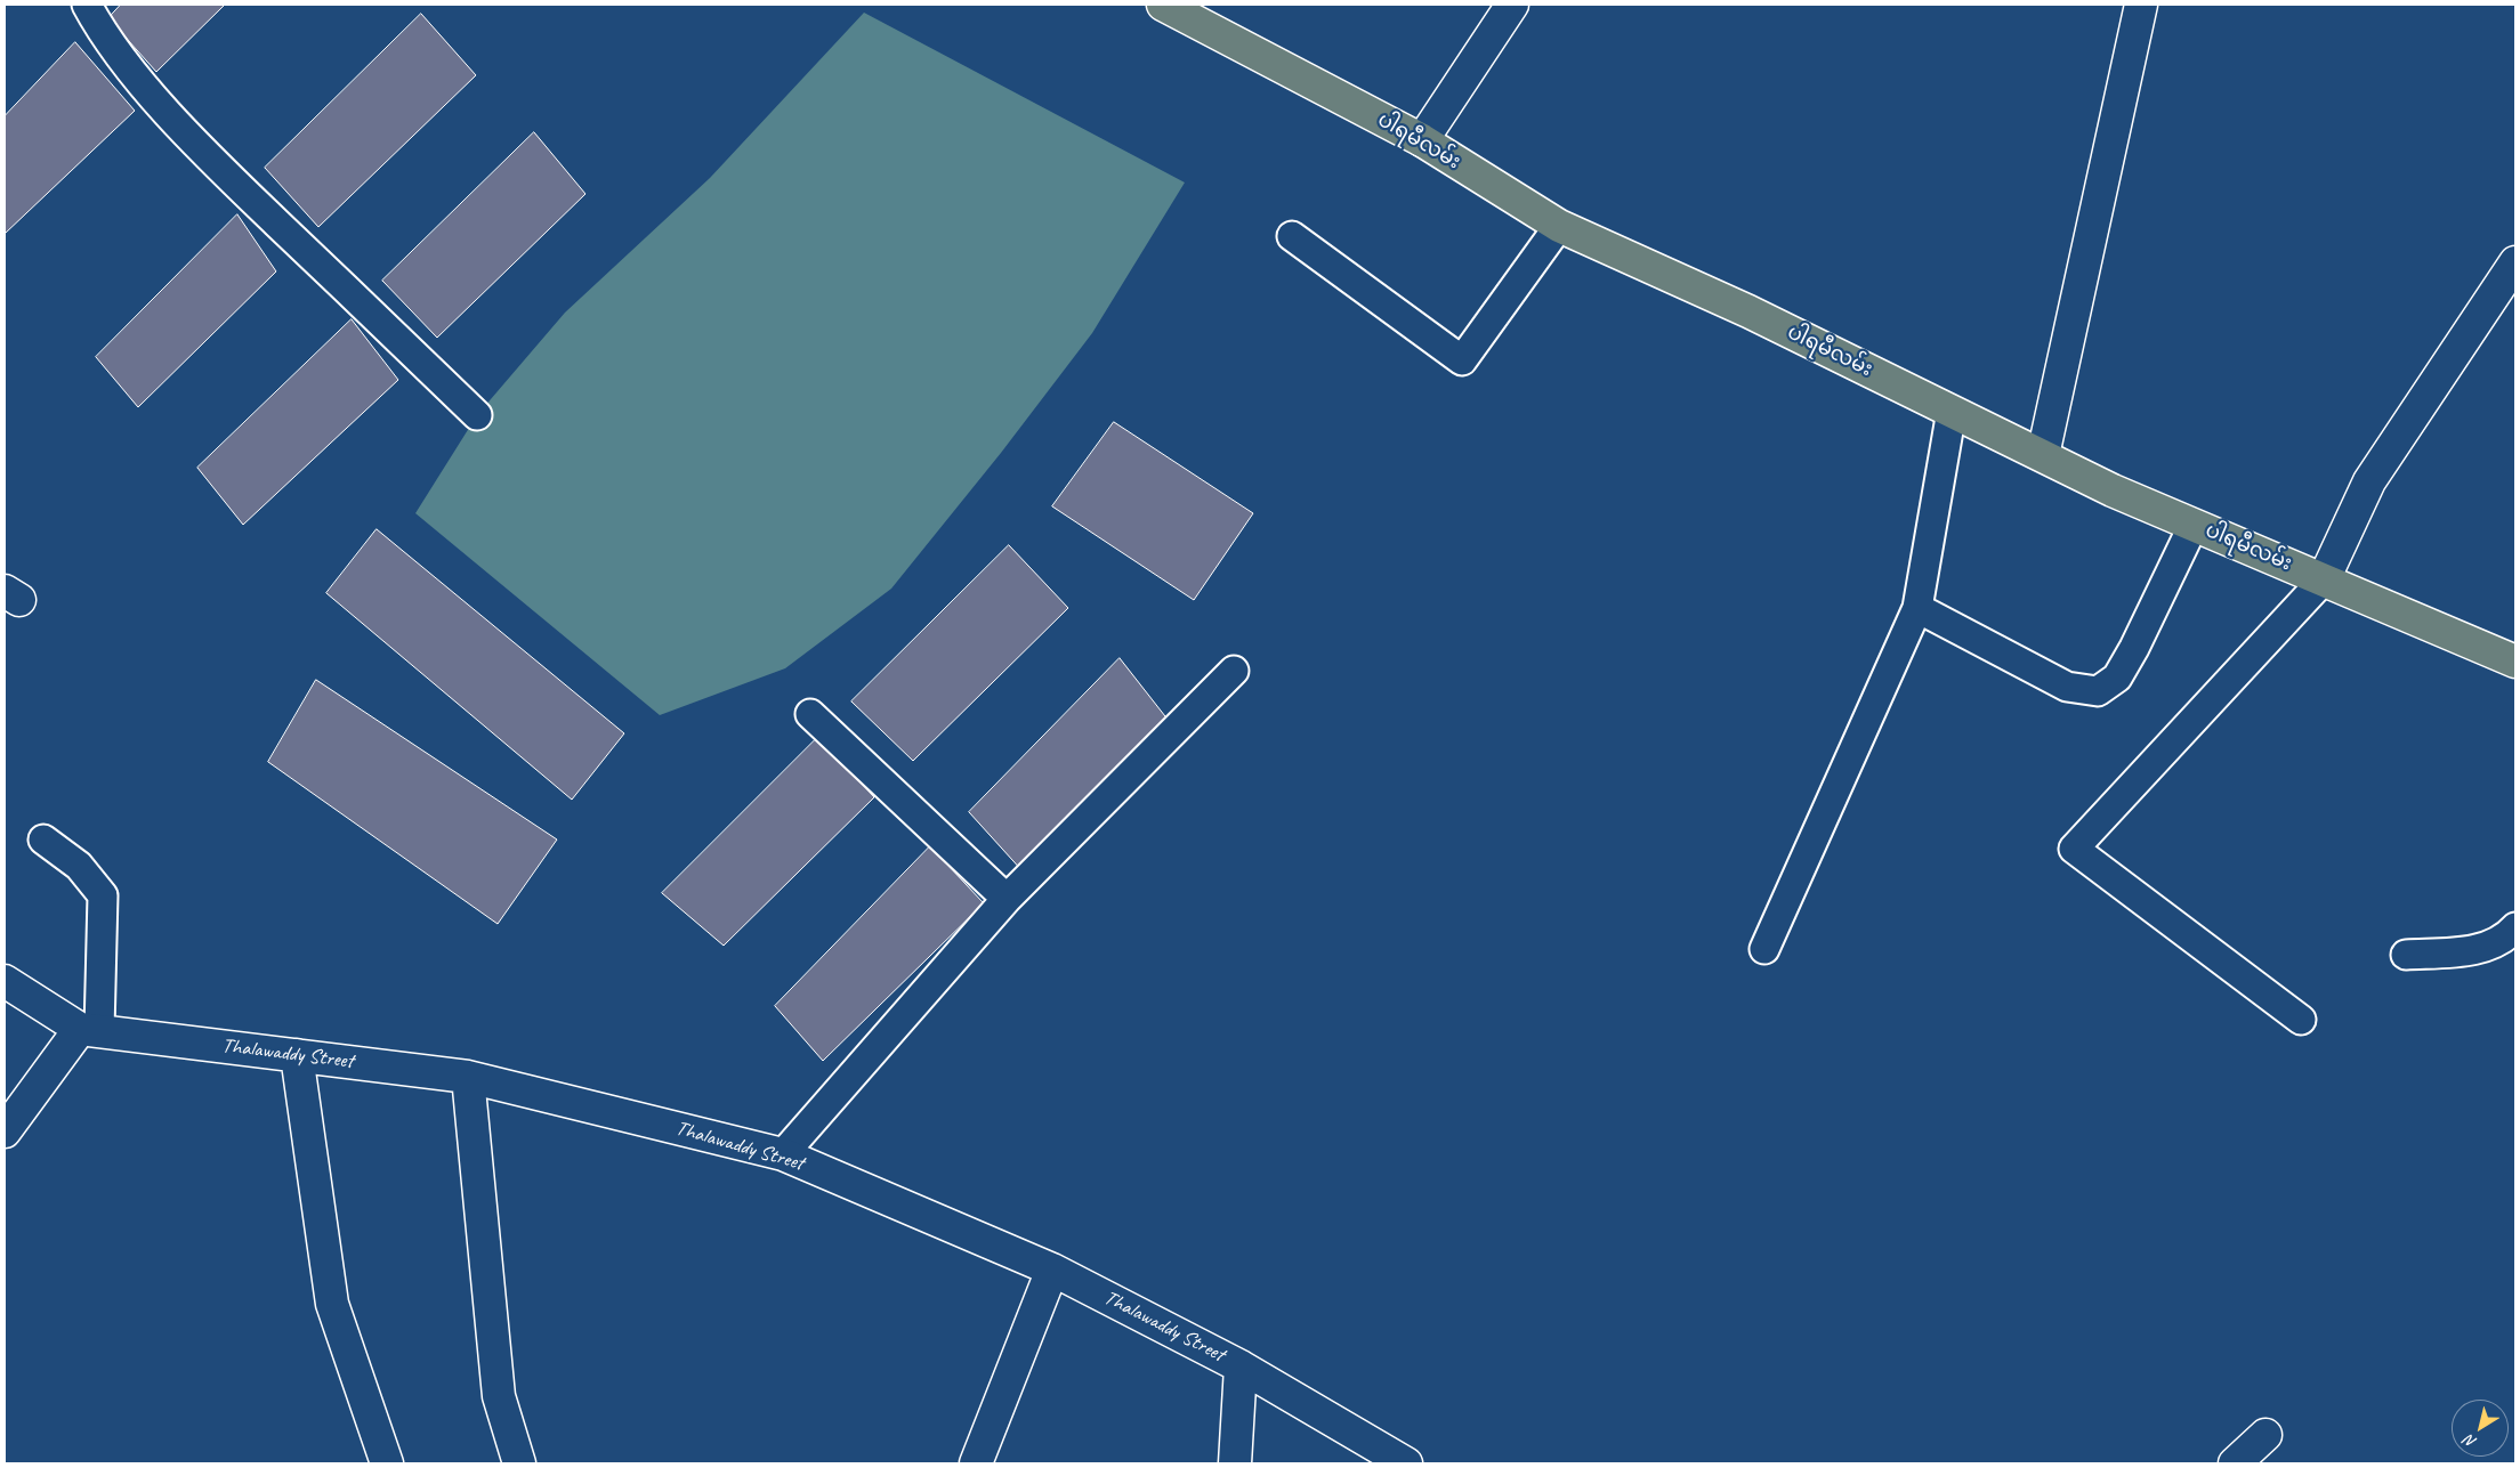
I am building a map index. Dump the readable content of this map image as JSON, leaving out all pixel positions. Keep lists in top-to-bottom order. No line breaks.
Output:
{"streets":{"main road":["ပါရမီလမ်း"],"street":["Thalawaddy Street"]},"north":"bottom left"}
